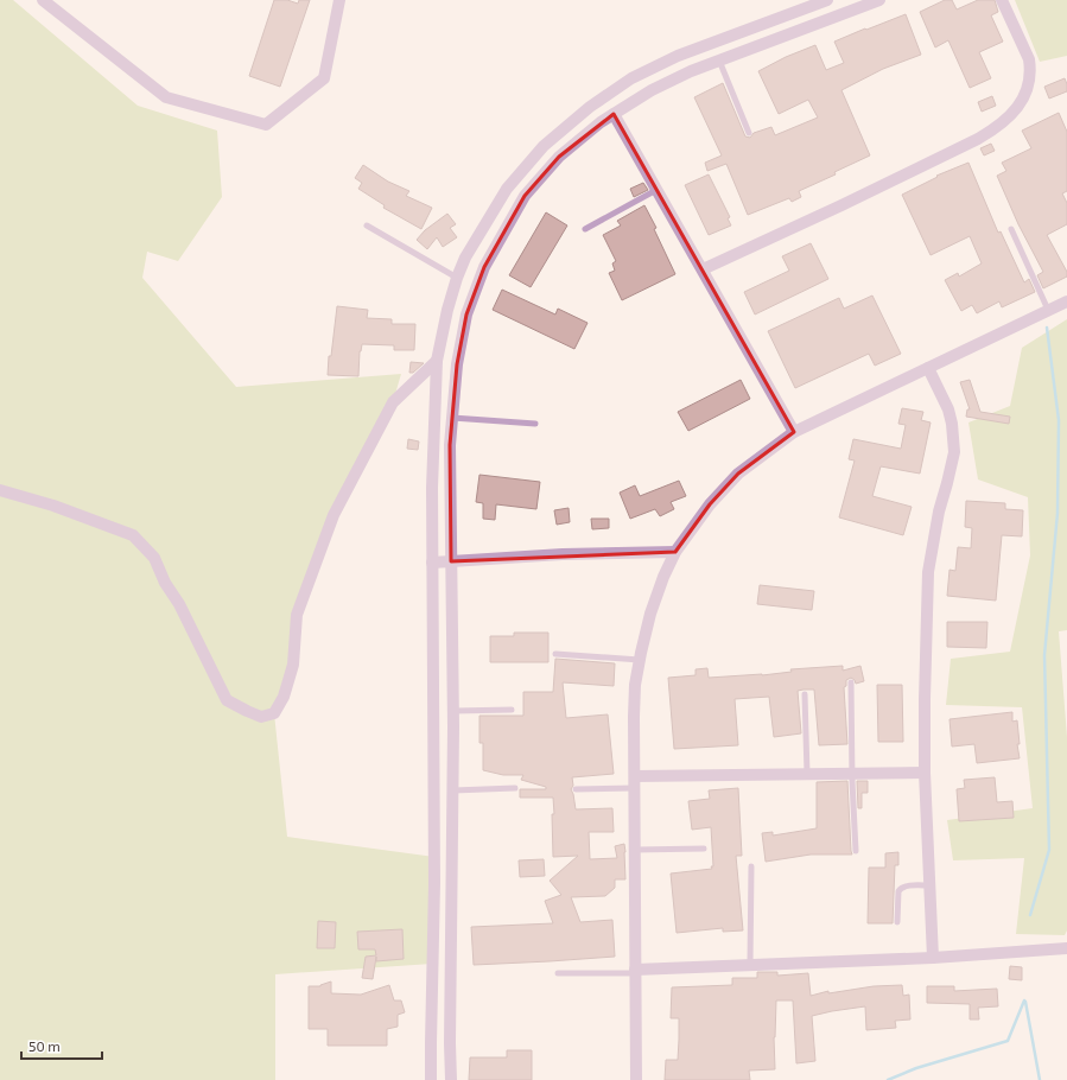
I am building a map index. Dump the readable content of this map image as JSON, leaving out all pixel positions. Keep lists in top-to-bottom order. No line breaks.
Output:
{"scale_bar":"50 m"}
